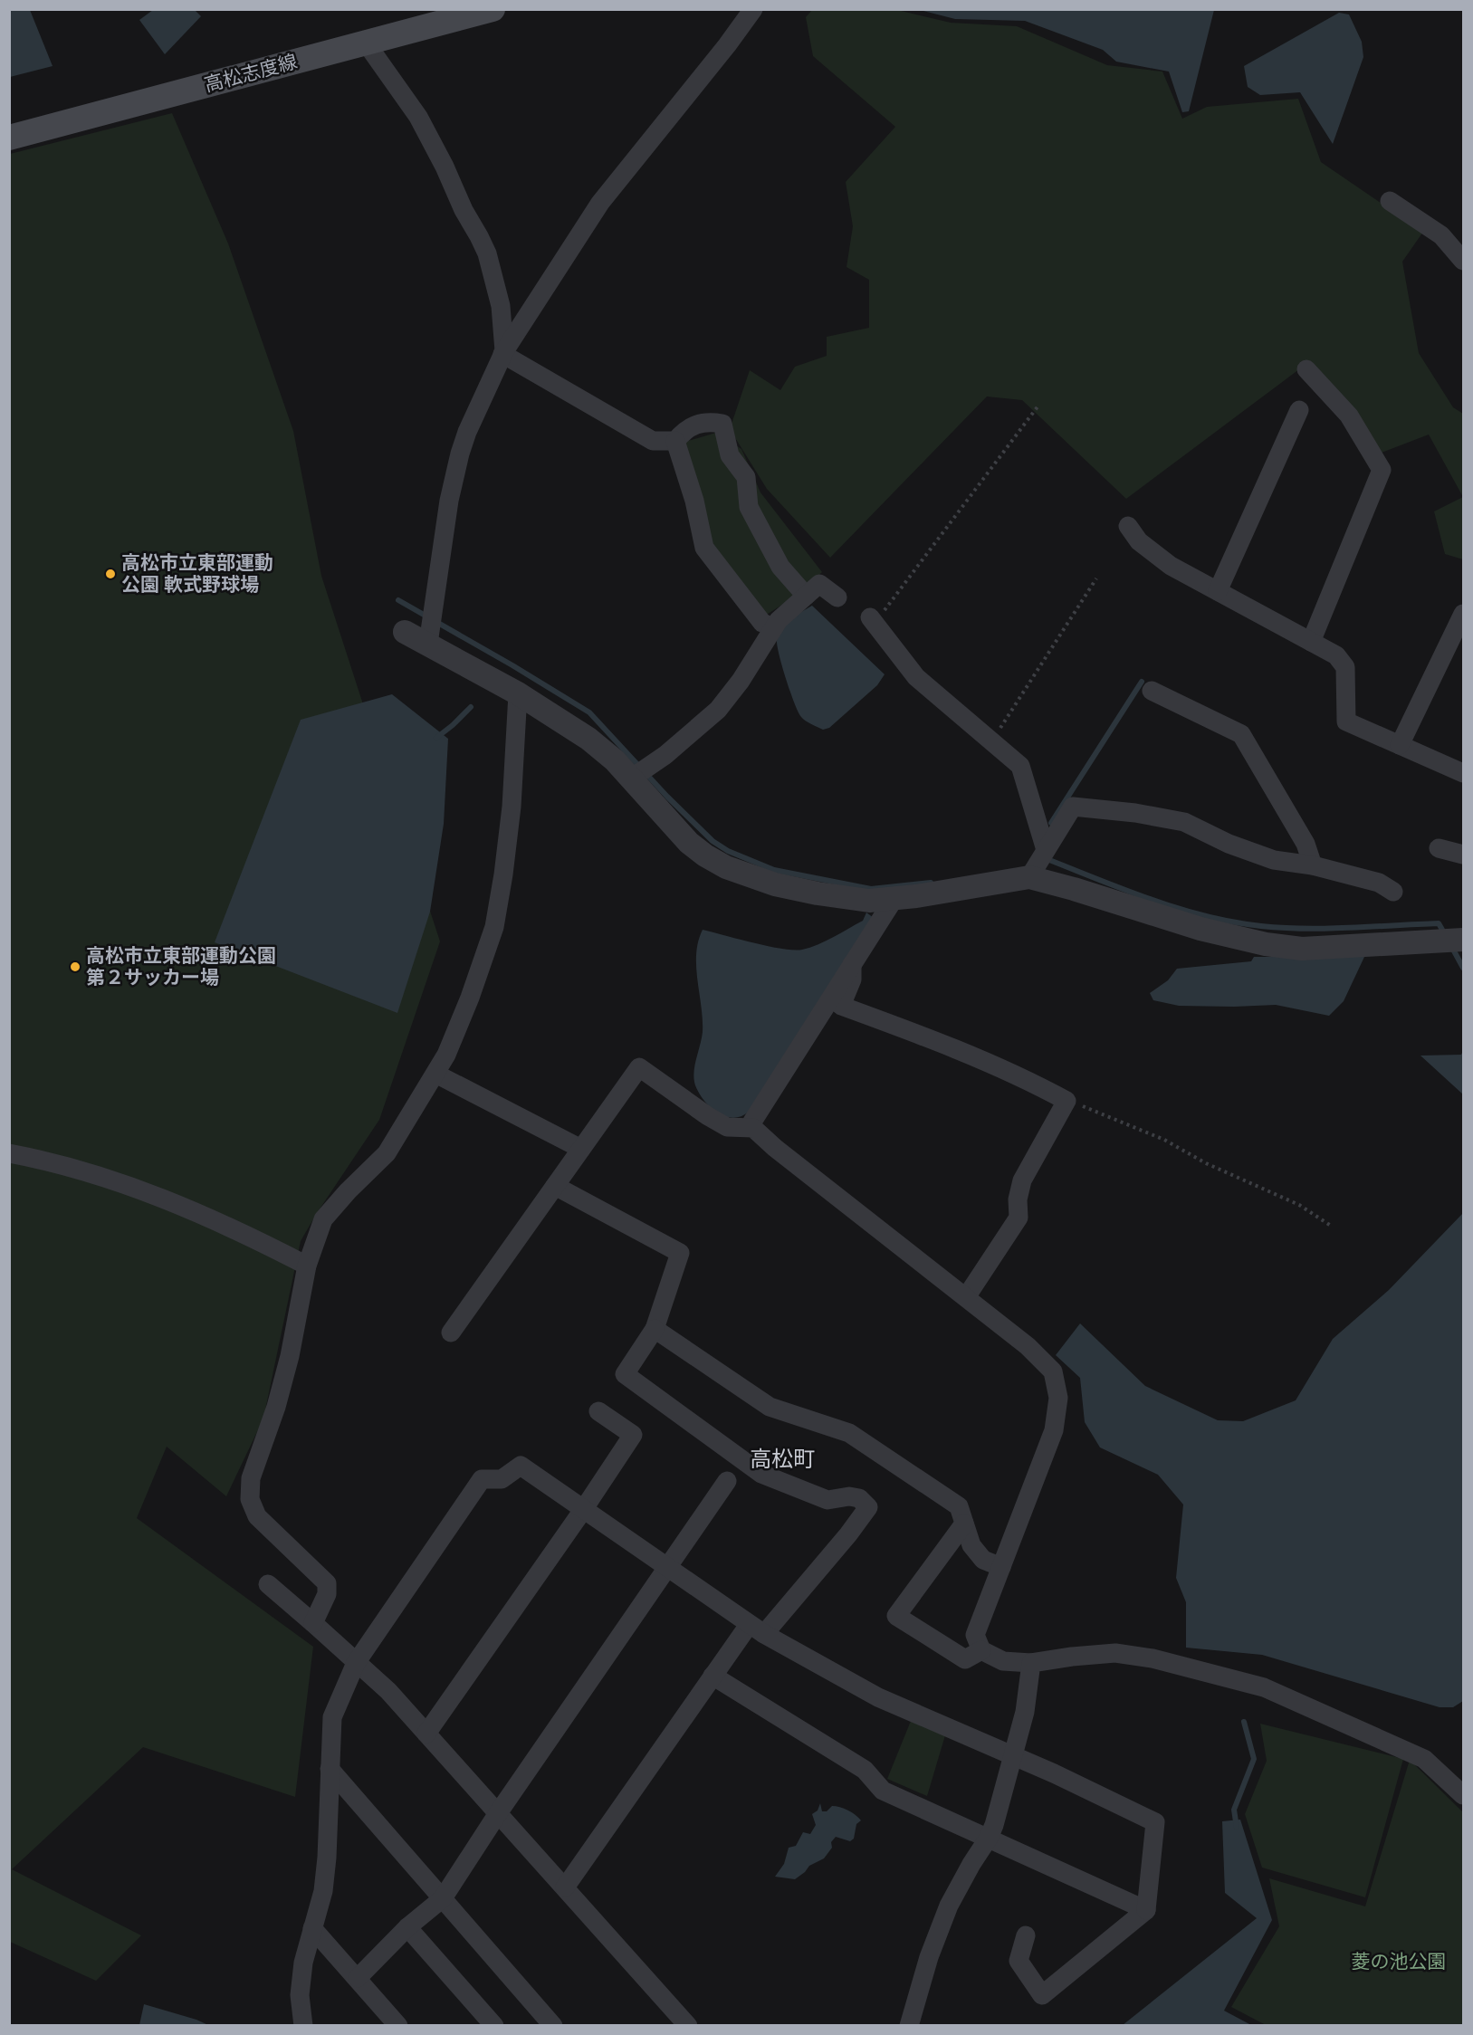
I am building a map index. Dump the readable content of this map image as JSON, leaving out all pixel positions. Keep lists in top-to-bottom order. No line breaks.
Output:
{"streets":{"main road":["高松志度線"]},"districts":["高松町"],"parks":["菱の池公園"],"places":["高松市立東部運動 公園 軟式野球場","高松市立東部運動公園 第２サッカー場"]}
